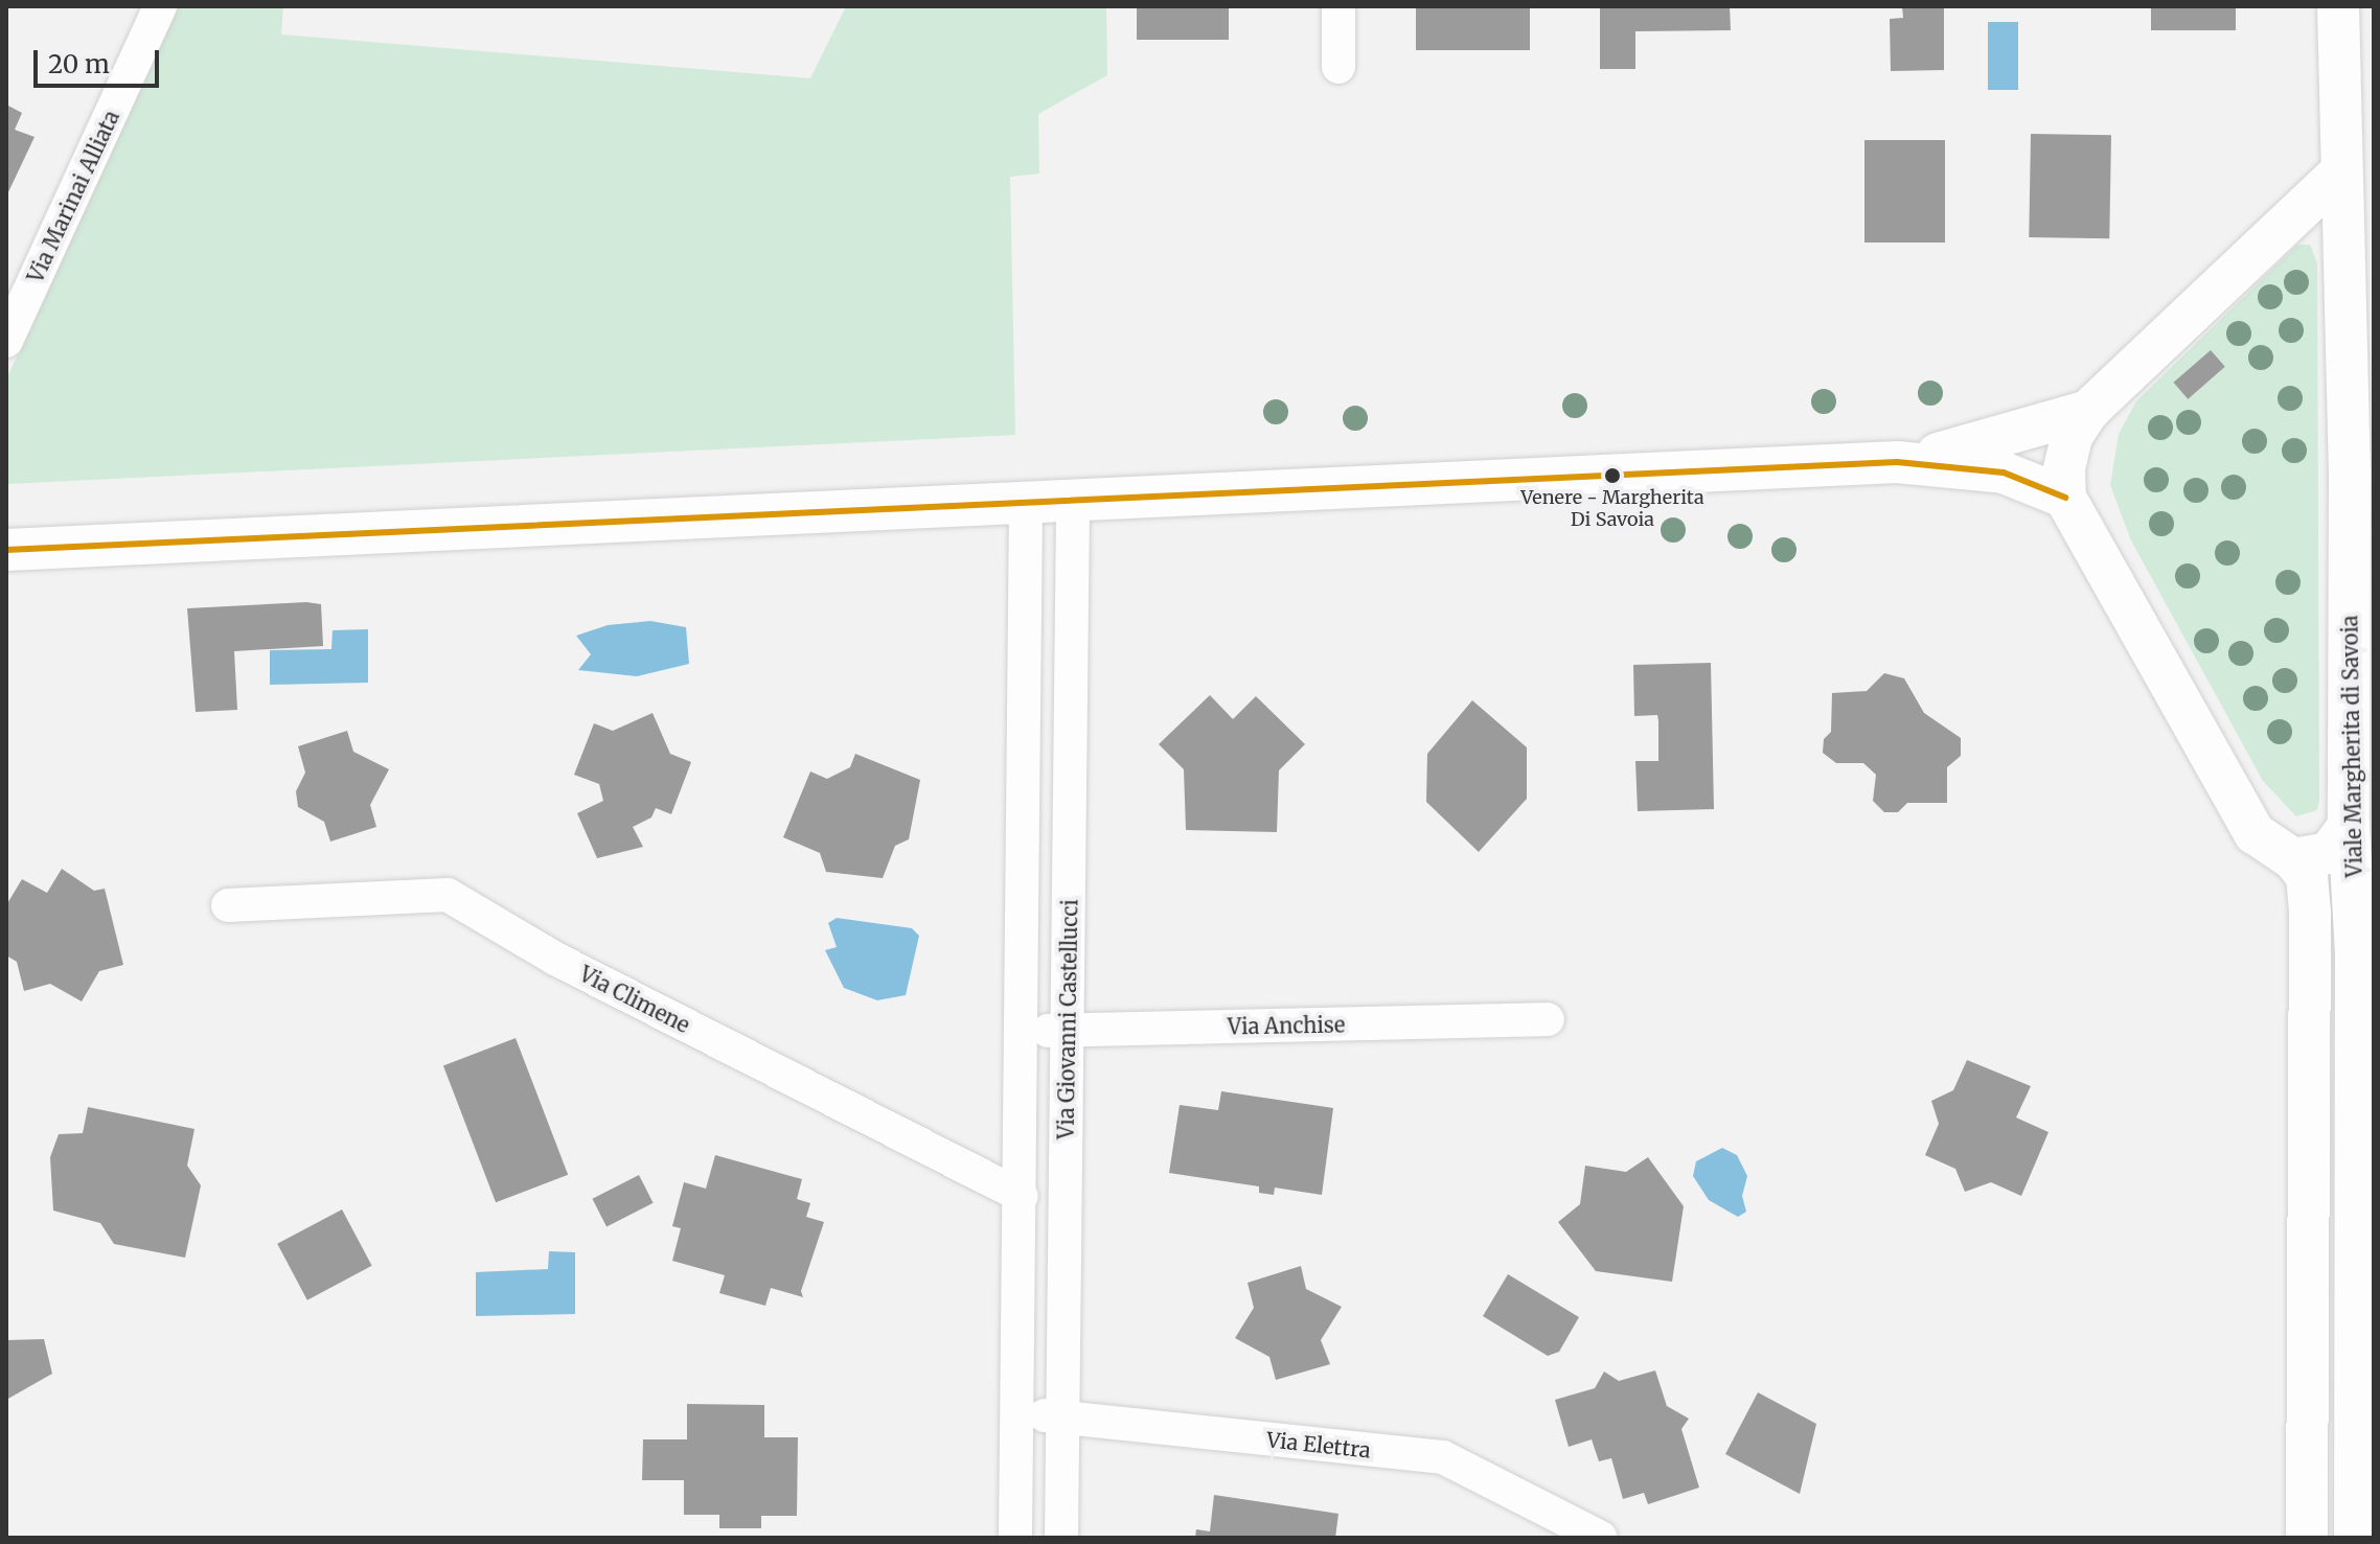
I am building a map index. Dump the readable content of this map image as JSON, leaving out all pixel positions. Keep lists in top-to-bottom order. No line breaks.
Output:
{"streets":{"street":["Via Marinai Alliata","Viale Margherita di Savoia","Via Climene","Via Giovanni Castellucci","Via Anchise","Via Elettra"]},"crossings":[["Via Climene","Via Giovanni Castellucci"],["Via Giovanni Castellucci","Via Anchise"],["Via Giovanni Castellucci","Via Elettra"]],"places":["Venere - Margherita Di Savoia"],"scale_bar":"20 m"}
